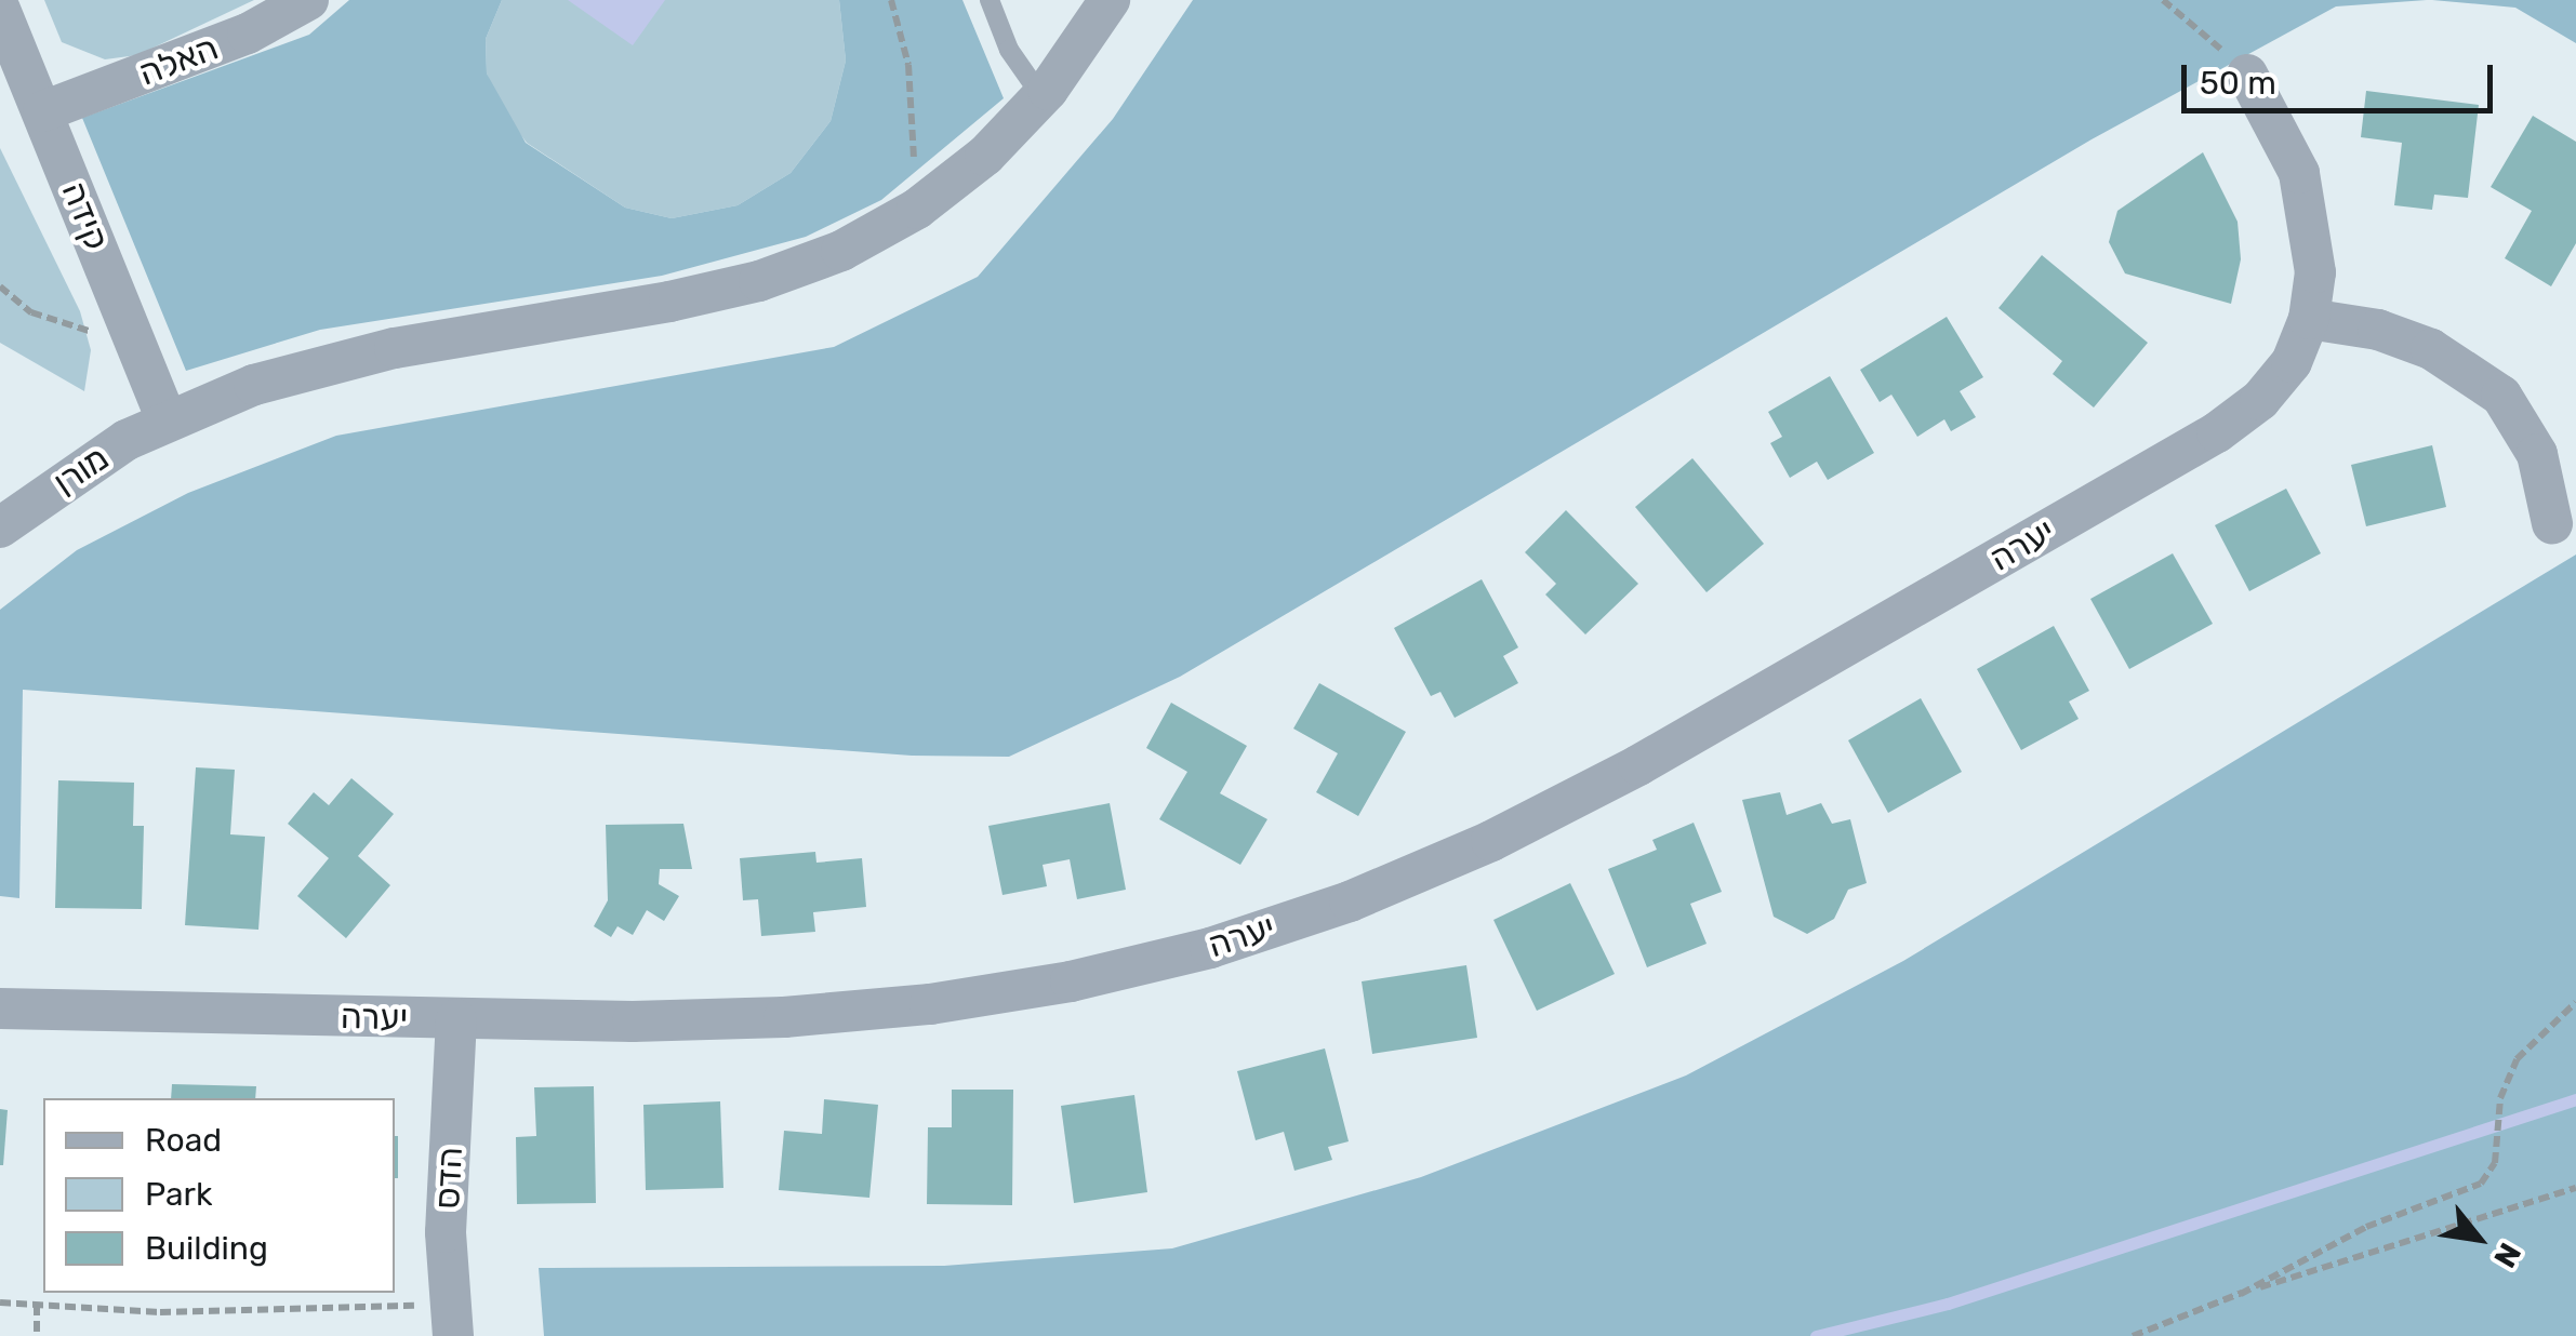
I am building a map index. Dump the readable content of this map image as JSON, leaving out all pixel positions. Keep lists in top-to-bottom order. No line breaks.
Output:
{"streets":{"street":["האלה","קידה","מורן","יערה","הדס"]},"crossings":[["האלה","קידה"],["קידה","מורן"],["יערה","הדס"]],"legend":["Road","Park","Building"],"scale_bar":"50 m","north":"bottom right"}
